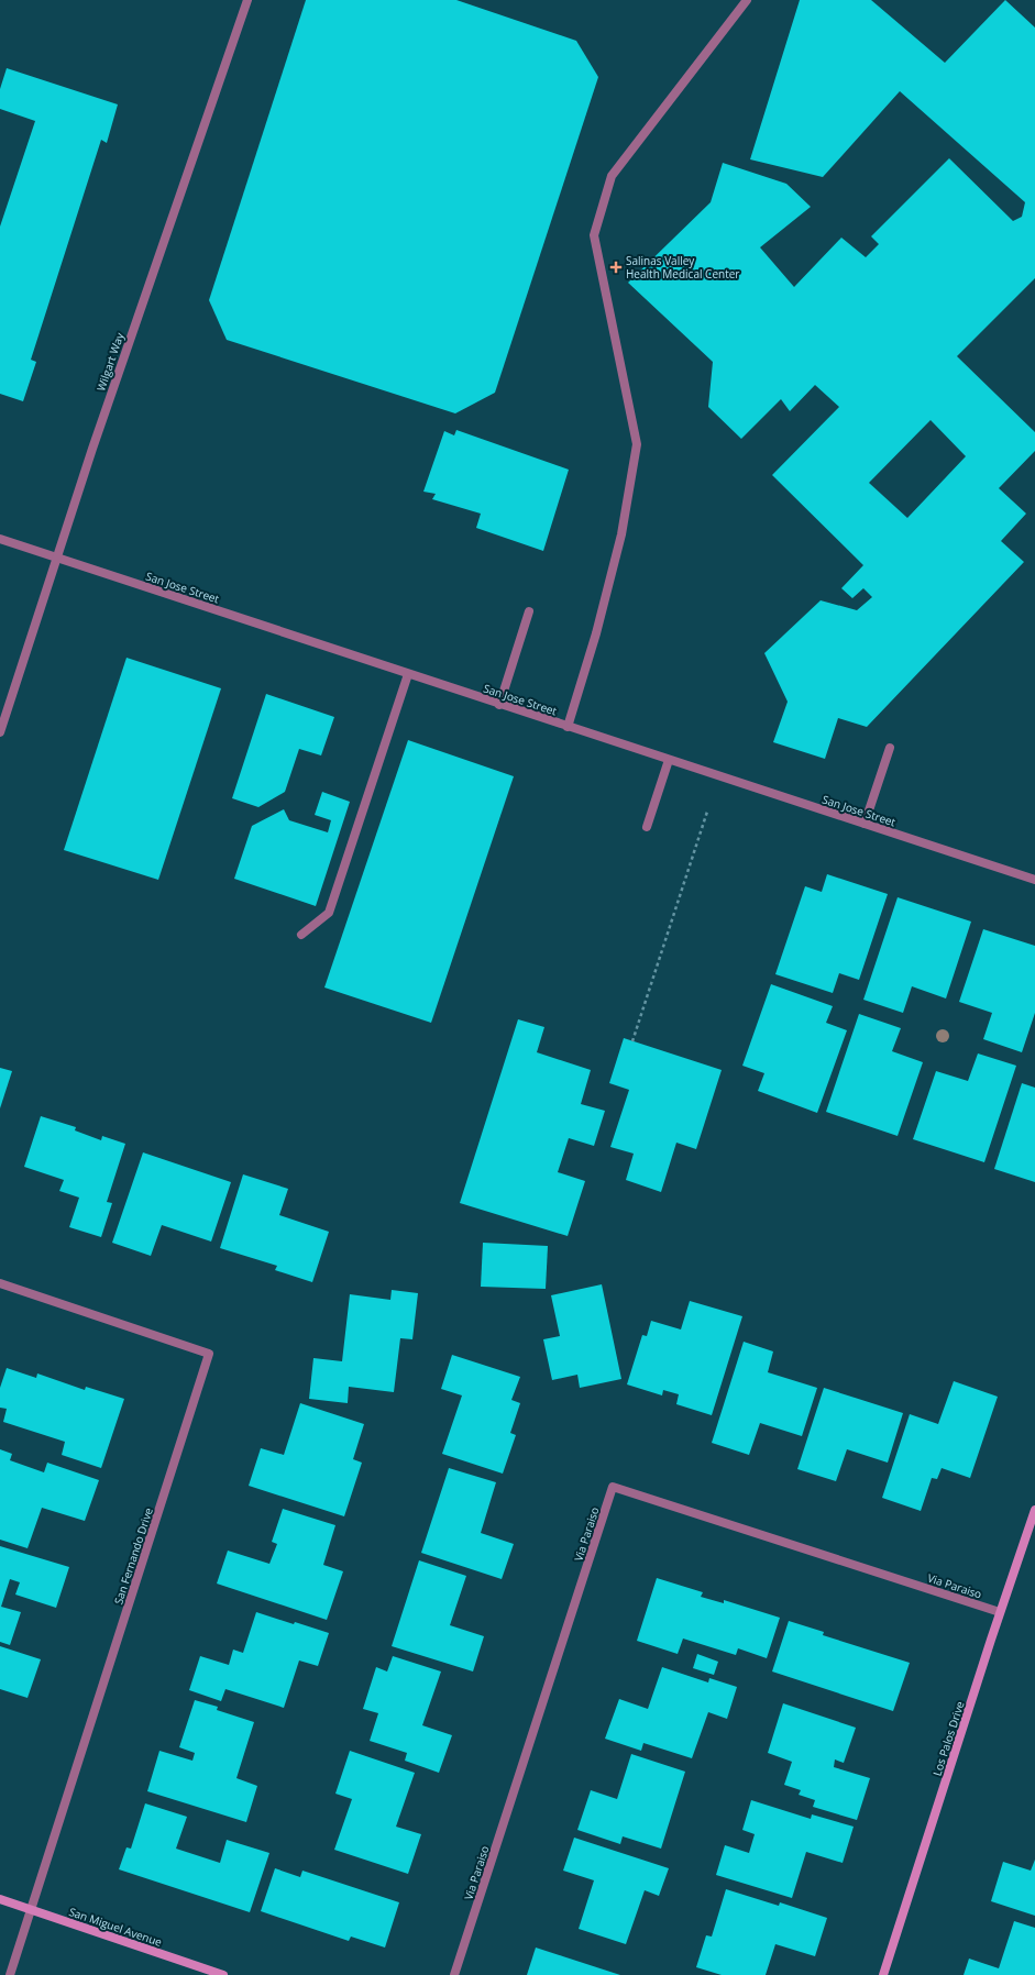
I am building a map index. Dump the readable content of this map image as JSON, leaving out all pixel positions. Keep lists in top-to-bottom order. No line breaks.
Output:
{"streets":{"street":["Wilgart Way","San Jose Street","Via Paraiso","San Fernando Drive","Los Palos Drive","San Miguel Avenue"]},"crossings":[["Wilgart Way","San Jose Street"],["Via Paraiso","Los Palos Drive"],["San Fernando Drive","San Miguel Avenue"]],"places":{"health":["Salinas Valley Health Medical Center"]}}
